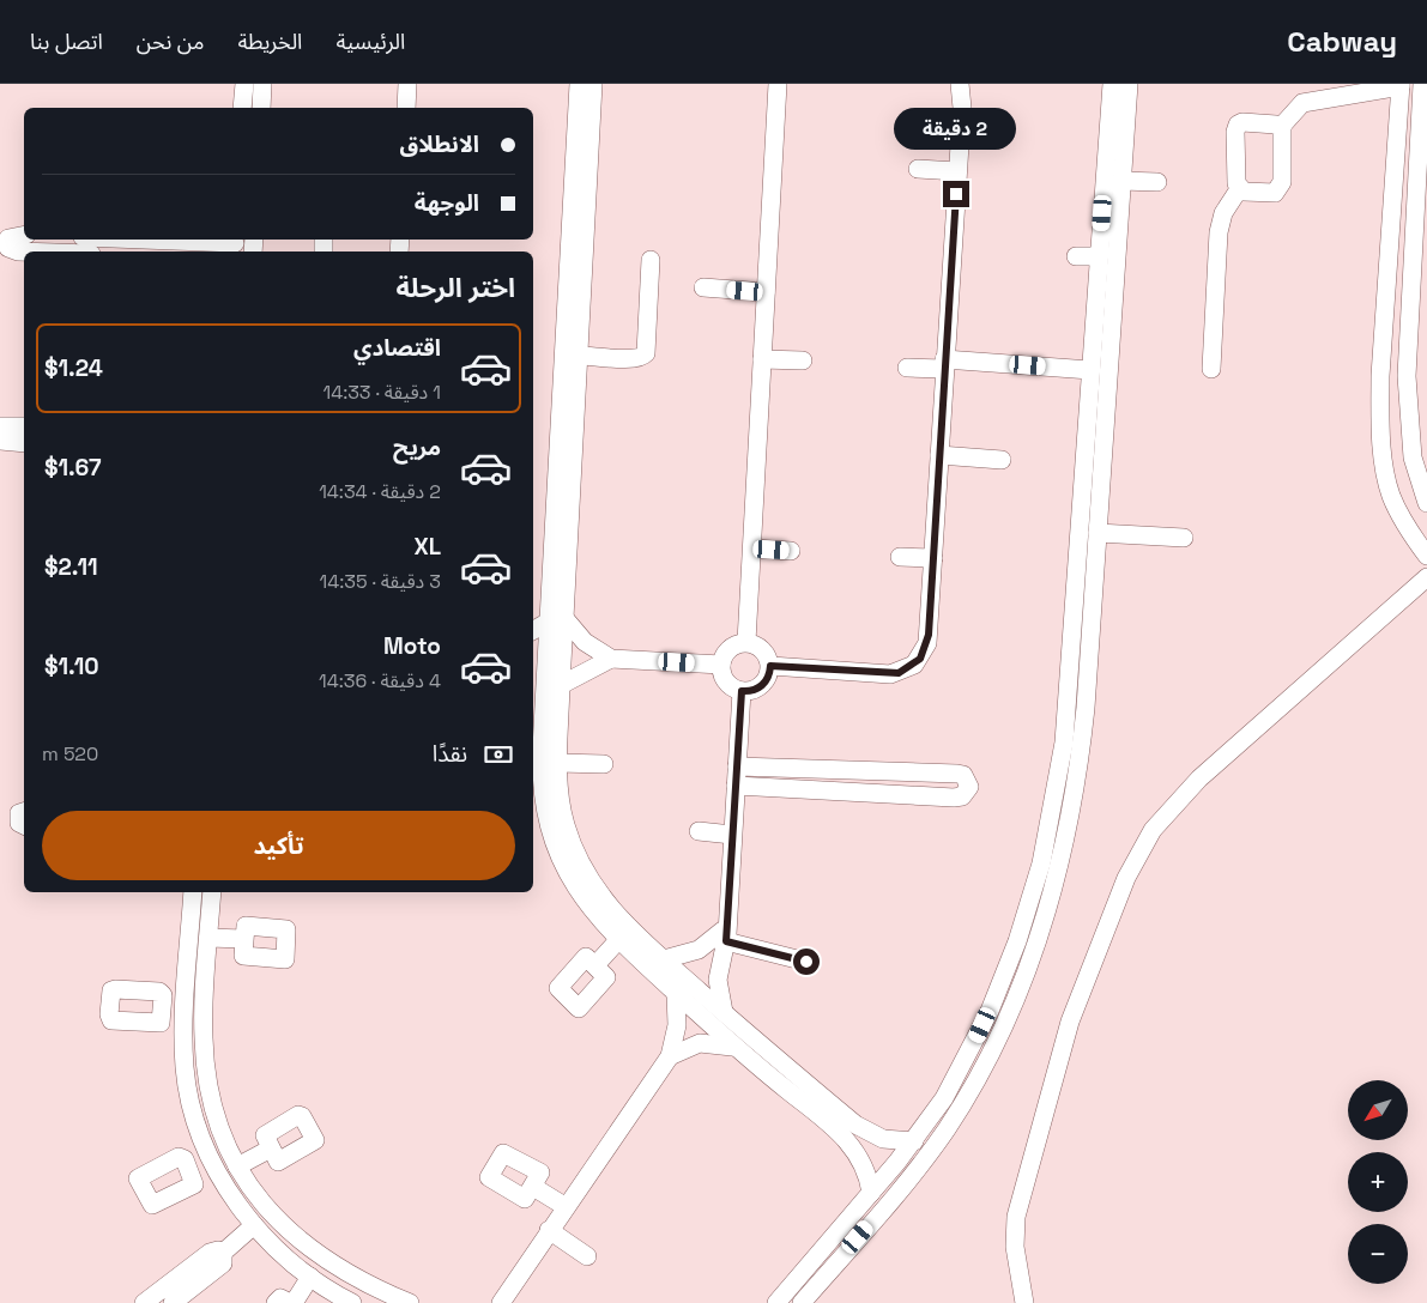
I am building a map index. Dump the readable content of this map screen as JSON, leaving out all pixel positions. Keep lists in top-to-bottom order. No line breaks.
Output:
{"north":"bottom left","page":{"header":"Cabway","nav":["الرئيسية","الخريطة","من نحن","اتصل بنا"],"bubble":"2 دقيقة","banner":["الانطلاق","الوجهة"],"heading":"اختر الرحلة","list":[{"name":"اقتصادي","note":"1 دقيقة · 14:33","value":"$1.24"},{"name":"مريح","note":"2 دقيقة · 14:34","value":"$1.67"},{"name":"XL","note":"3 دقيقة · 14:35","value":"$2.11"},{"name":"Moto","note":"4 دقيقة · 14:36","value":"$1.10"}],"pay":["نقدًا","520 m"],"buttons":"تأكيد","map_buttons":["+","−"]}}
